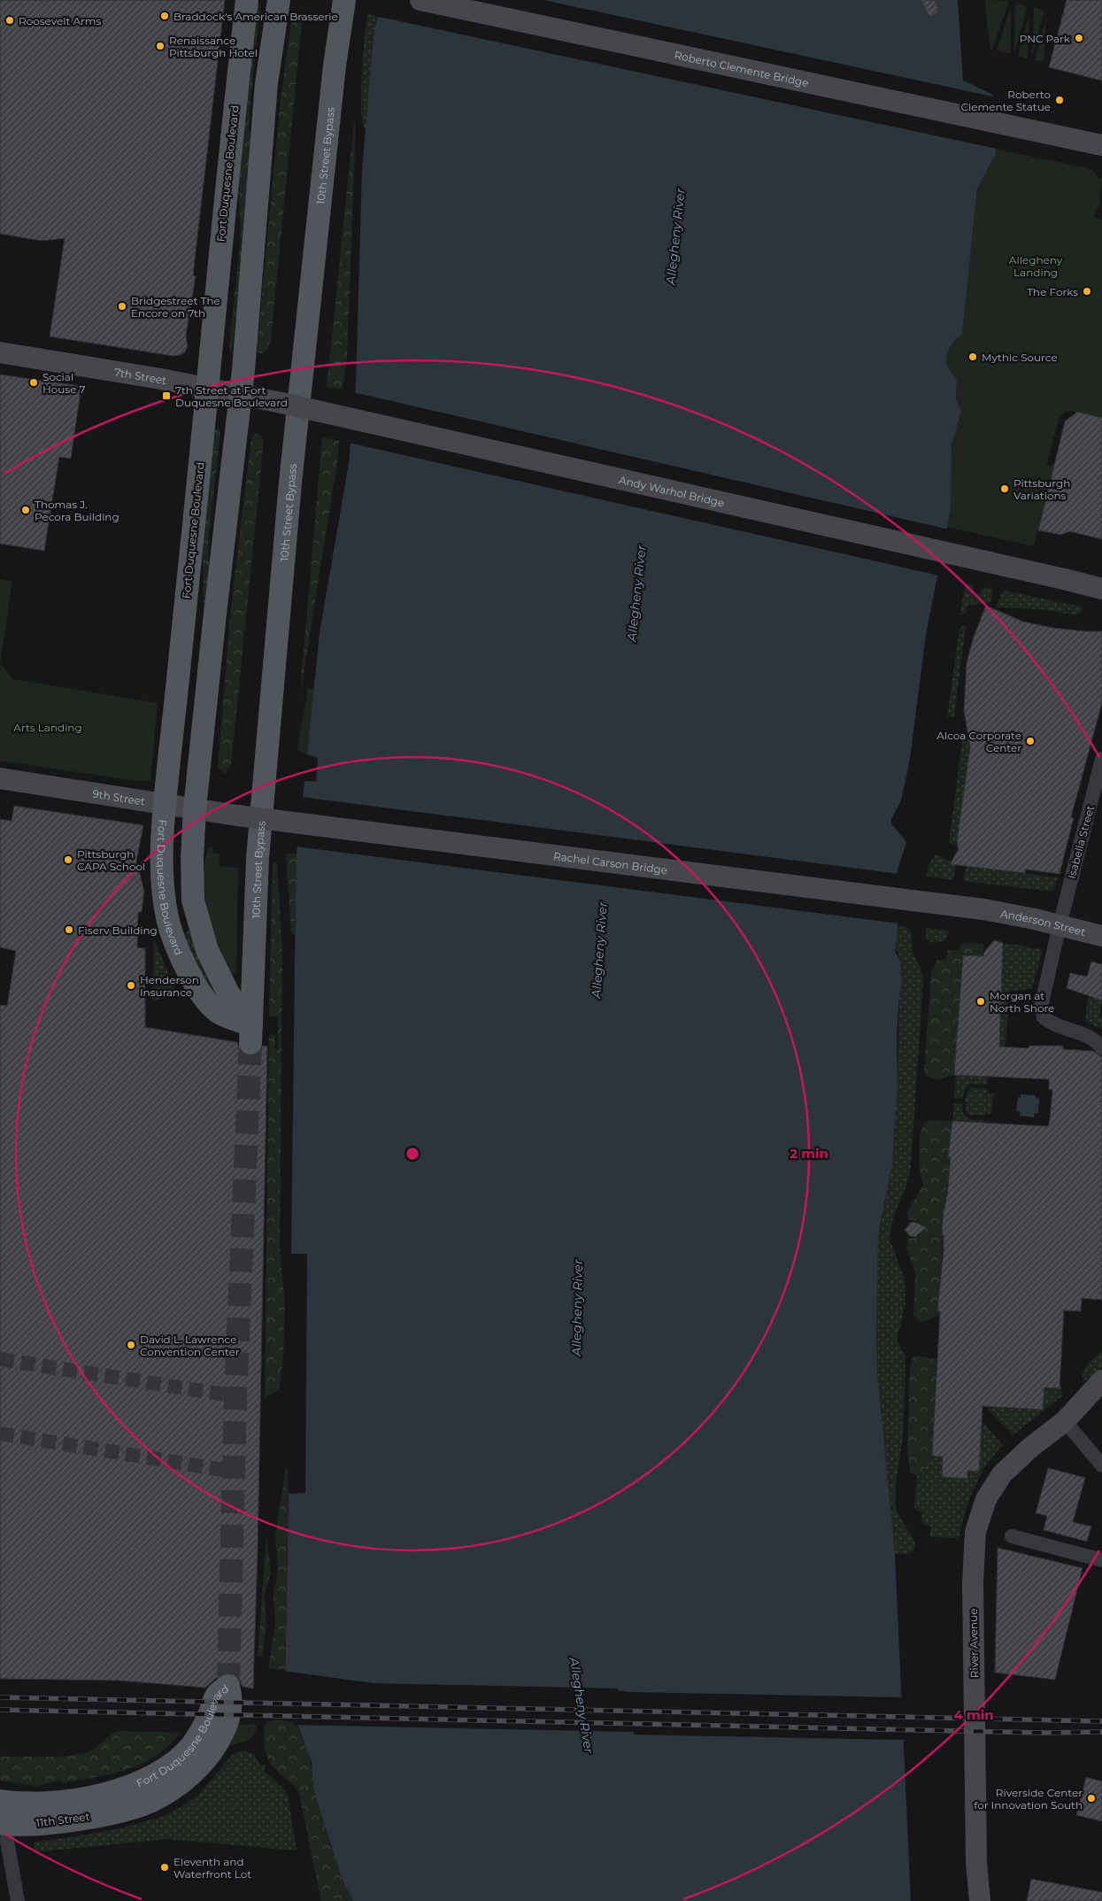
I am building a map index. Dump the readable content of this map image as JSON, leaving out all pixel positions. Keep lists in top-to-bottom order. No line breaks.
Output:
{"streets":{"main road":["10th Street Bypass","Fort Duquesne Boulevard","11th Street"],"street":["Roberto Clemente Bridge","7th Street","Andy Warhol Bridge","9th Street","Isabella Street","Rachel Carson Bridge","Anderson Street","River Avenue"]},"crossings":[["10th Street Bypass","Fort Duquesne Boulevard"],["Fort Duquesne Boulevard","7th Street"],["Fort Duquesne Boulevard","9th Street"],["Fort Duquesne Boulevard","11th Street"],["7th Street","Andy Warhol Bridge"],["9th Street","Rachel Carson Bridge"],["Isabella Street","Anderson Street"],["Rachel Carson Bridge","Anderson Street"]],"water":["Allegheny River"],"parks":["Allegheny Landing","Arts Landing"],"places":{"other":["Braddock's American Brasserie","Roosevelt Arms","PNC Park","Renaissance Pittsburgh Hotel","Roberto Clemente Statue","The Forks","Bridgestreet The Encore on 7th","Mythic Source","Social House 7","Pittsburgh Variations","Thomas J. Pecora Building","Alcoa Corporate Center","Pittsburgh CAPA School","Fiserv Building","Henderson Insurance","Morgan at North Shore","David L. Lawrence Convention Center","Riverside Center for Innovation South","Eleventh and Waterfront Lot"],"transit":["7th Street at Fort Duquesne Boulevard"]},"rings":["2 min","4 min"]}
